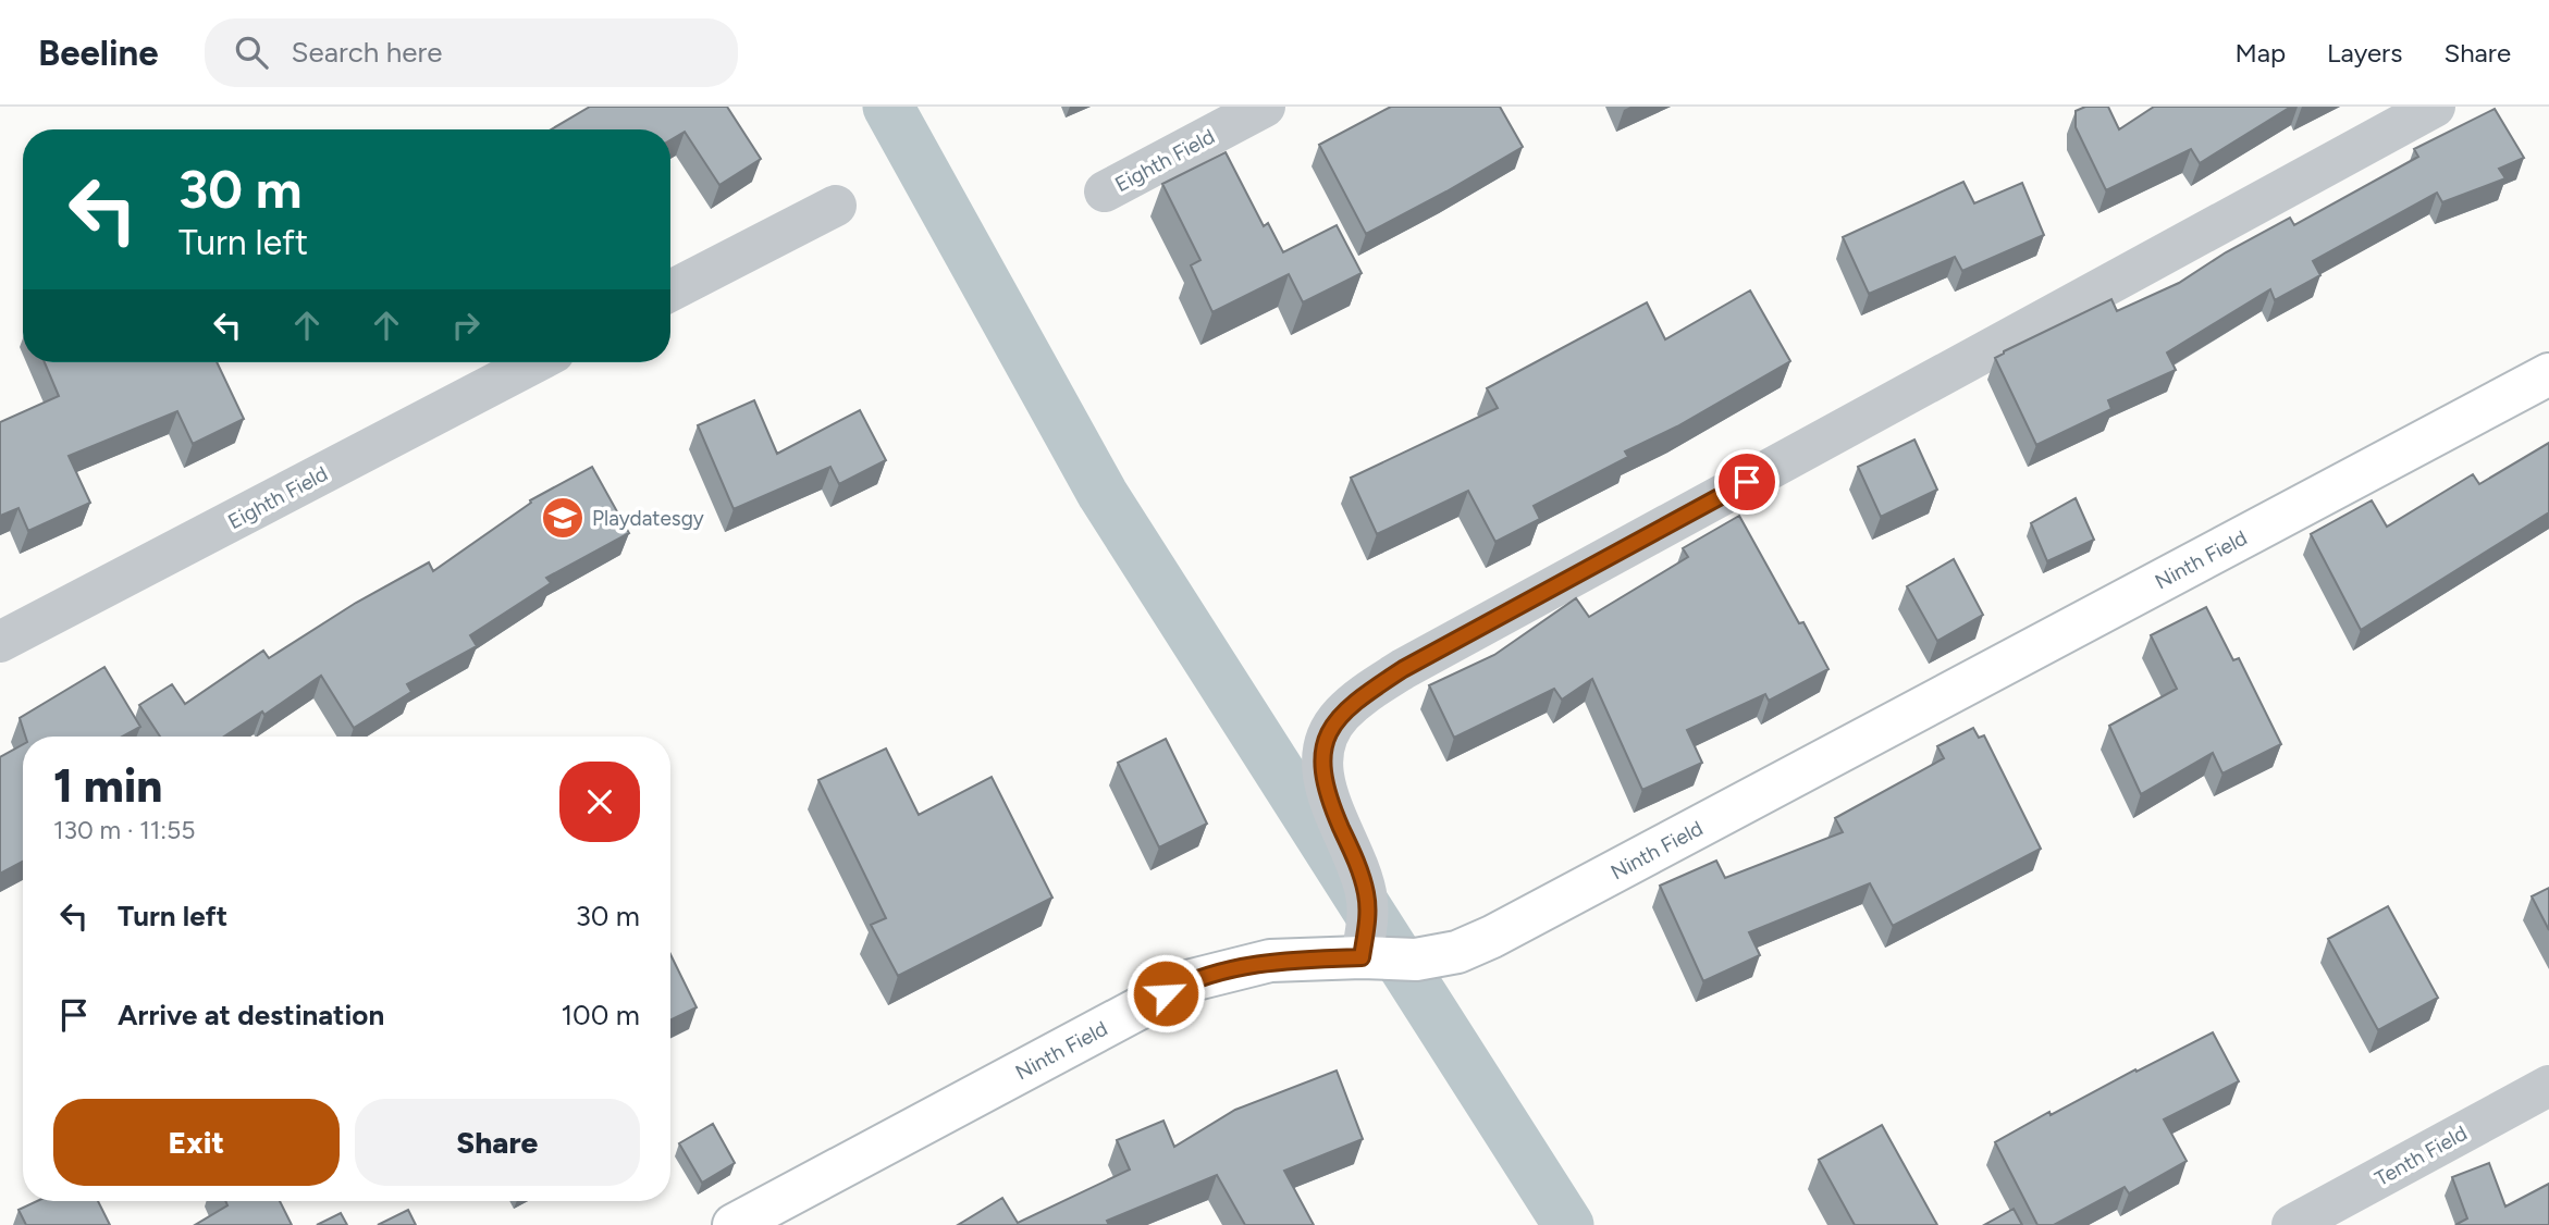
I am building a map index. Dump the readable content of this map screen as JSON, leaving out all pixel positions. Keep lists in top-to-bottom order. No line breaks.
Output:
{"streets":{"street":["Eighth Field","Ninth Field","Tenth Field"]},"places":{"school or university":["Playdatesgy"]},"page":{"header":"Beeline","search":"Search here","nav":["Map","Layers","Share"],"turn":["30 m","Turn left"],"heading":["1 min","130 m · 11:55"],"list":[{"name":"Turn left","value":"30 m"},{"name":"Arrive at destination","value":"100 m"}],"buttons":["Exit","Share"]}}
